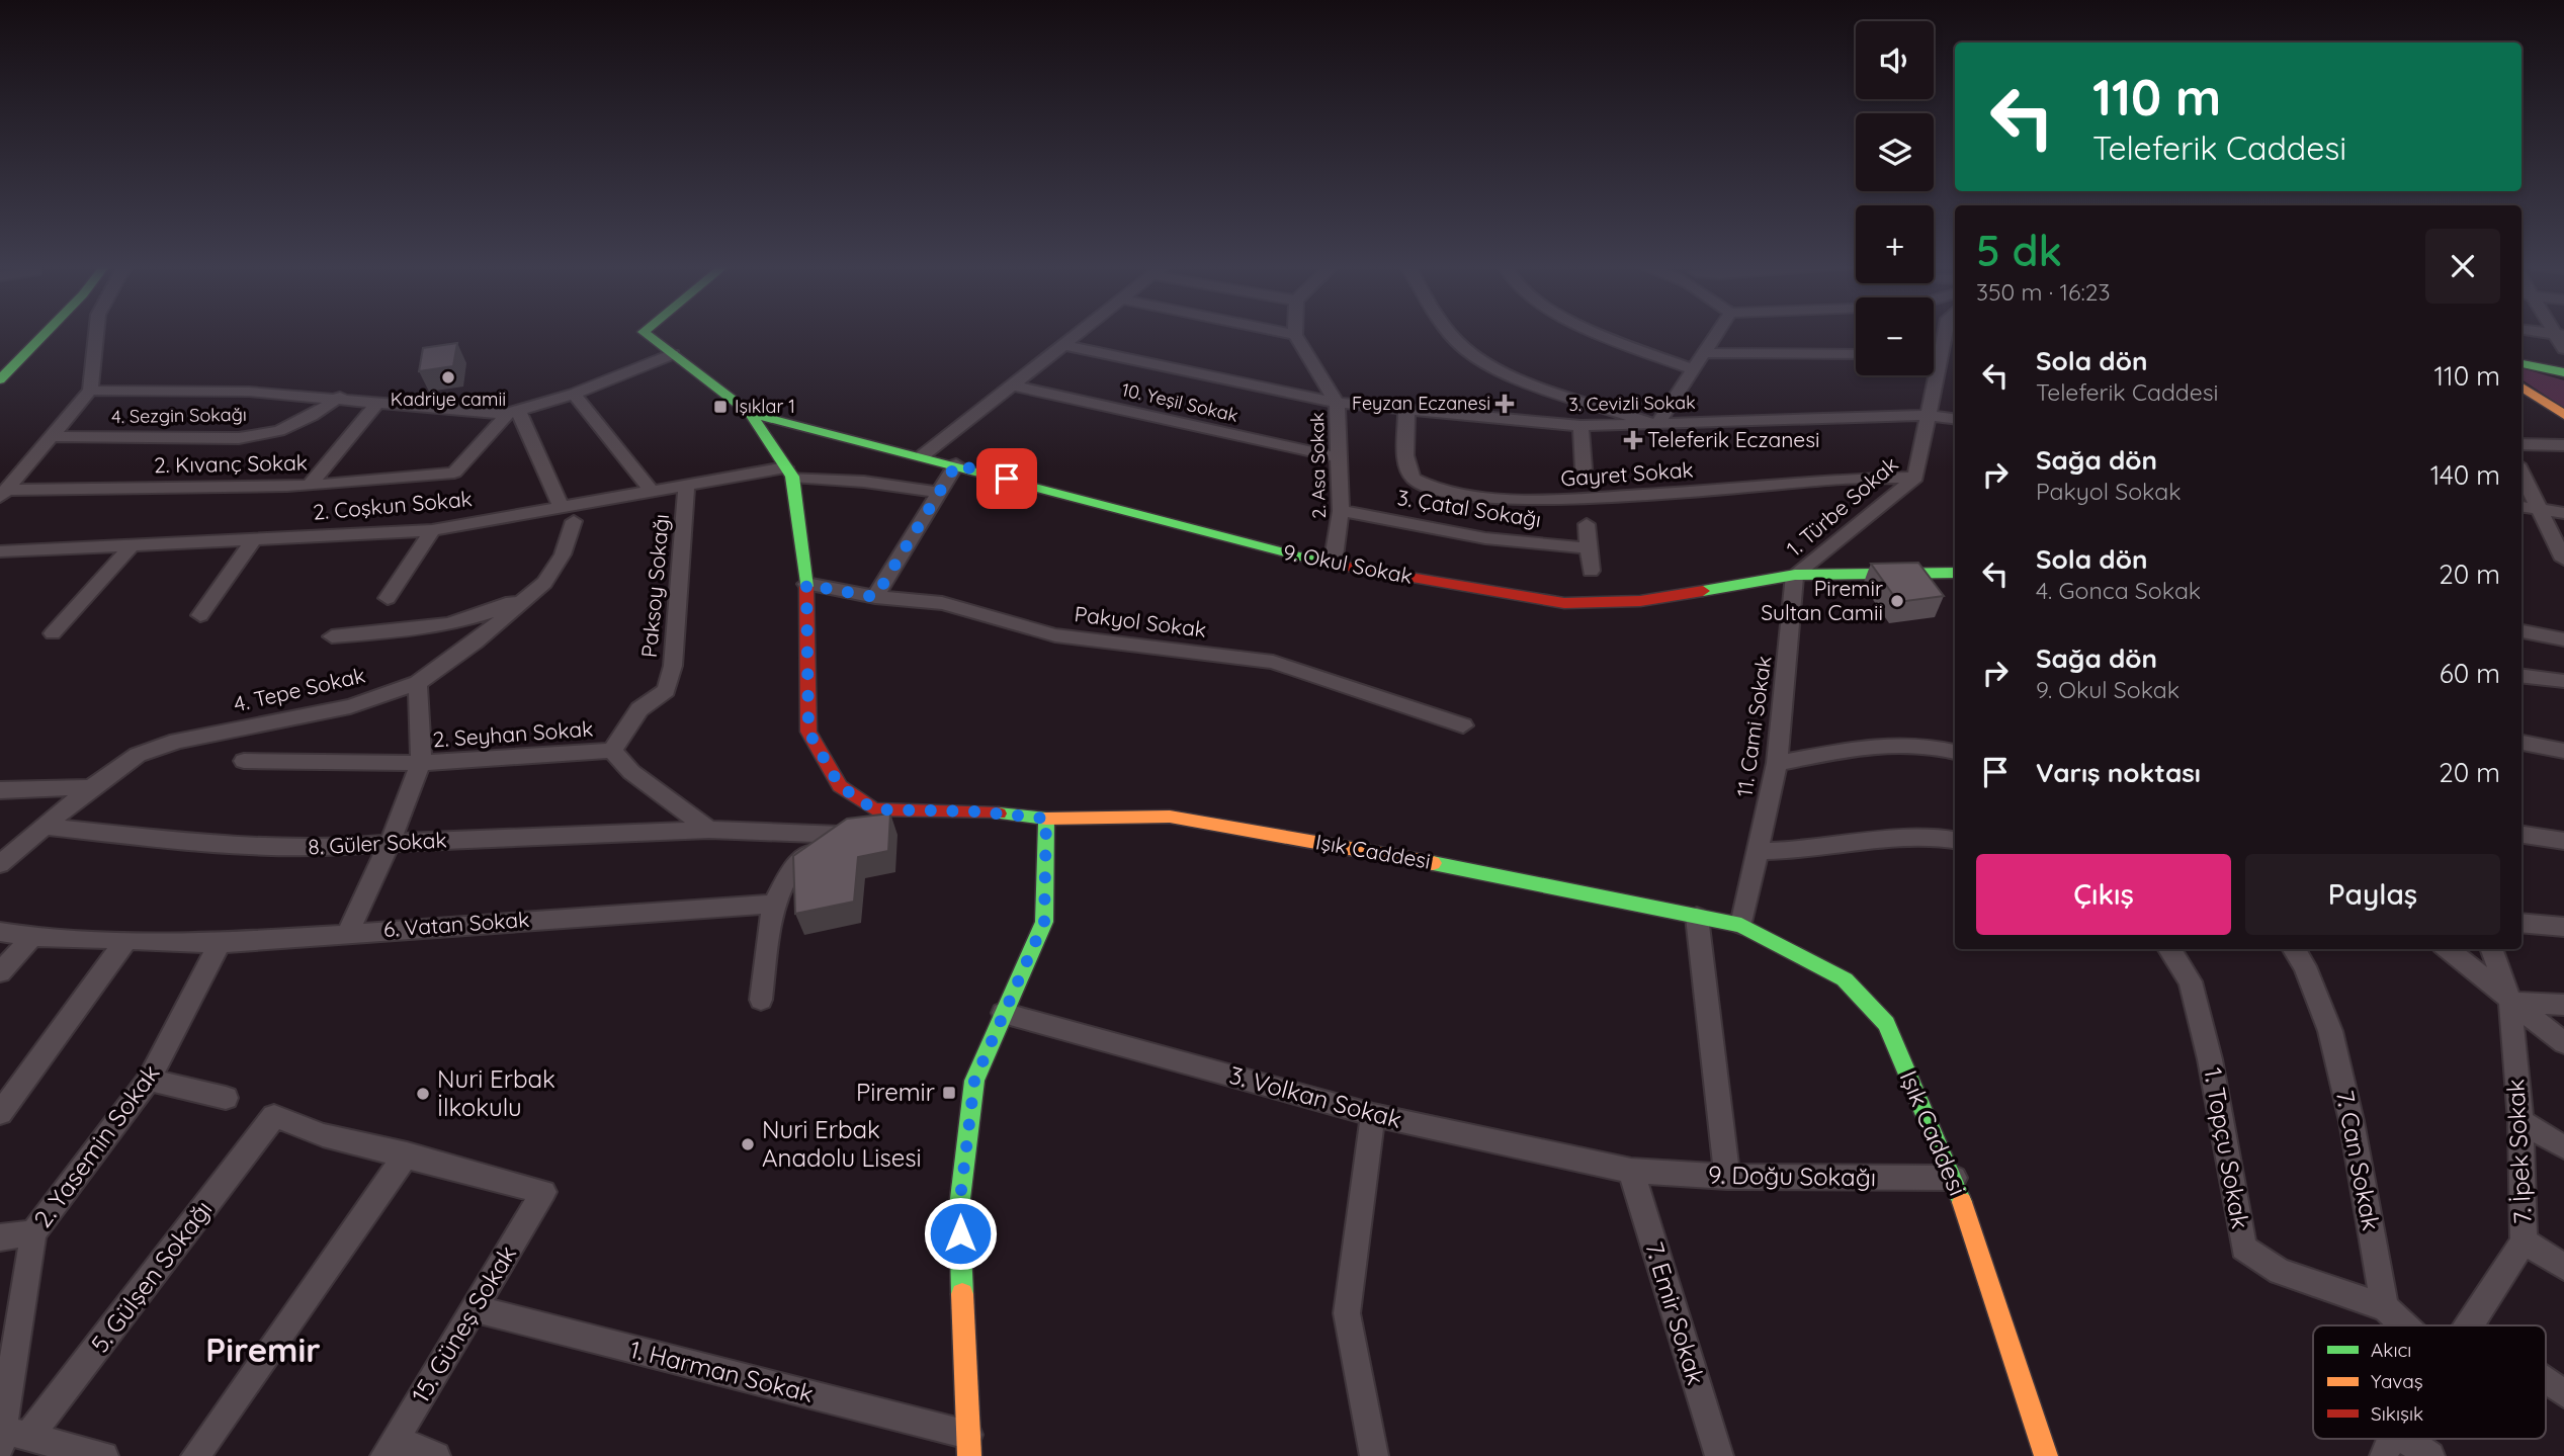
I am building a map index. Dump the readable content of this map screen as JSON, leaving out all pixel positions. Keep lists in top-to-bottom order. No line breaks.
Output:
{"streets":{"main road":["9. Okul Sokak","Işık Caddesi"],"street":["10. Yeşil Sokak","3. Cevizli Sokak","4. Sezgin Sokağı","2. Kıvanç Sokak","2. Asa Sokak","Gayret Sokak","2. Coşkun Sokak","1. Türbe Sokak","3. Çatal Sokağı","Paksoy Sokağı","Pakyol Sokak","4. Tepe Sokak","11. Cami Sokak","2. Seyhan Sokak","8. Güler Sokak","6. Vatan Sokak","3. Volkan Sokak","2. Yasemin Sokak","1. Topçu Sokak","7. İpek Sokak","7. Can Sokak","9. Doğu Sokağı","5. Gülşen Sokağı","7. Emir Sokak","15. Güneş Sokak","1. Harman Sokak"]},"crossings":[["10. Yeşil Sokak","2. Asa Sokak"],["3. Cevizli Sokak","2. Asa Sokak"],["3. Cevizli Sokak","Gayret Sokak"],["3. Cevizli Sokak","1. Türbe Sokak"],["2. Asa Sokak","3. Çatal Sokağı"],["2. Asa Sokak","9. Okul Sokak"],["Gayret Sokak","1. Türbe Sokak"],["2. Coşkun Sokak","Paksoy Sokağı"],["2. Coşkun Sokak","4. Tepe Sokak"],["1. Türbe Sokak","9. Okul Sokak"],["1. Türbe Sokak","11. Cami Sokak"],["9. Okul Sokak","11. Cami Sokak"],["Paksoy Sokağı","2. Seyhan Sokak"],["4. Tepe Sokak","8. Güler Sokak"],["11. Cami Sokak","Işık Caddesi"],["2. Seyhan Sokak","8. Güler Sokak"],["Işık Caddesi","9. Doğu Sokağı"],["6. Vatan Sokak","2. Yasemin Sokak"],["3. Volkan Sokak","9. Doğu Sokağı"],["3. Volkan Sokak","7. Emir Sokak"],["2. Yasemin Sokak","5. Gülşen Sokağı"],["1. Topçu Sokak","7. Can Sokak"],["9. Doğu Sokağı","7. Emir Sokak"],["5. Gülşen Sokağı","15. Güneş Sokak"],["15. Güneş Sokak","1. Harman Sokak"]],"districts":["Piremir"],"places":{"other":["Kadriye camii","Piremir Sultan Camii","Nuri Erbak İlkokulu","Nuri Erbak Anadolu Lisesi"],"health":["Feyzan Eczanesi","Teleferik Eczanesi"],"transit":["Işıklar 1","Piremir"]},"legend":["Akıcı","Yavaş","Sıkışık"],"page":{"map_buttons":["+","−"],"turn":["110 m","Teleferik Caddesi"],"heading":["5 dk","350 m · 16:23"],"list":[{"name":"Sola dön","note":"Teleferik Caddesi","value":"110 m"},{"name":"Sağa dön","note":"Pakyol Sokak","value":"140 m"},{"name":"Sola dön","note":"4. Gonca Sokak","value":"20 m"},{"name":"Sağa dön","note":"9. Okul Sokak","value":"60 m"},{"name":"Varış noktası","value":"20 m"}],"buttons":["Çıkış","Paylaş"]}}
